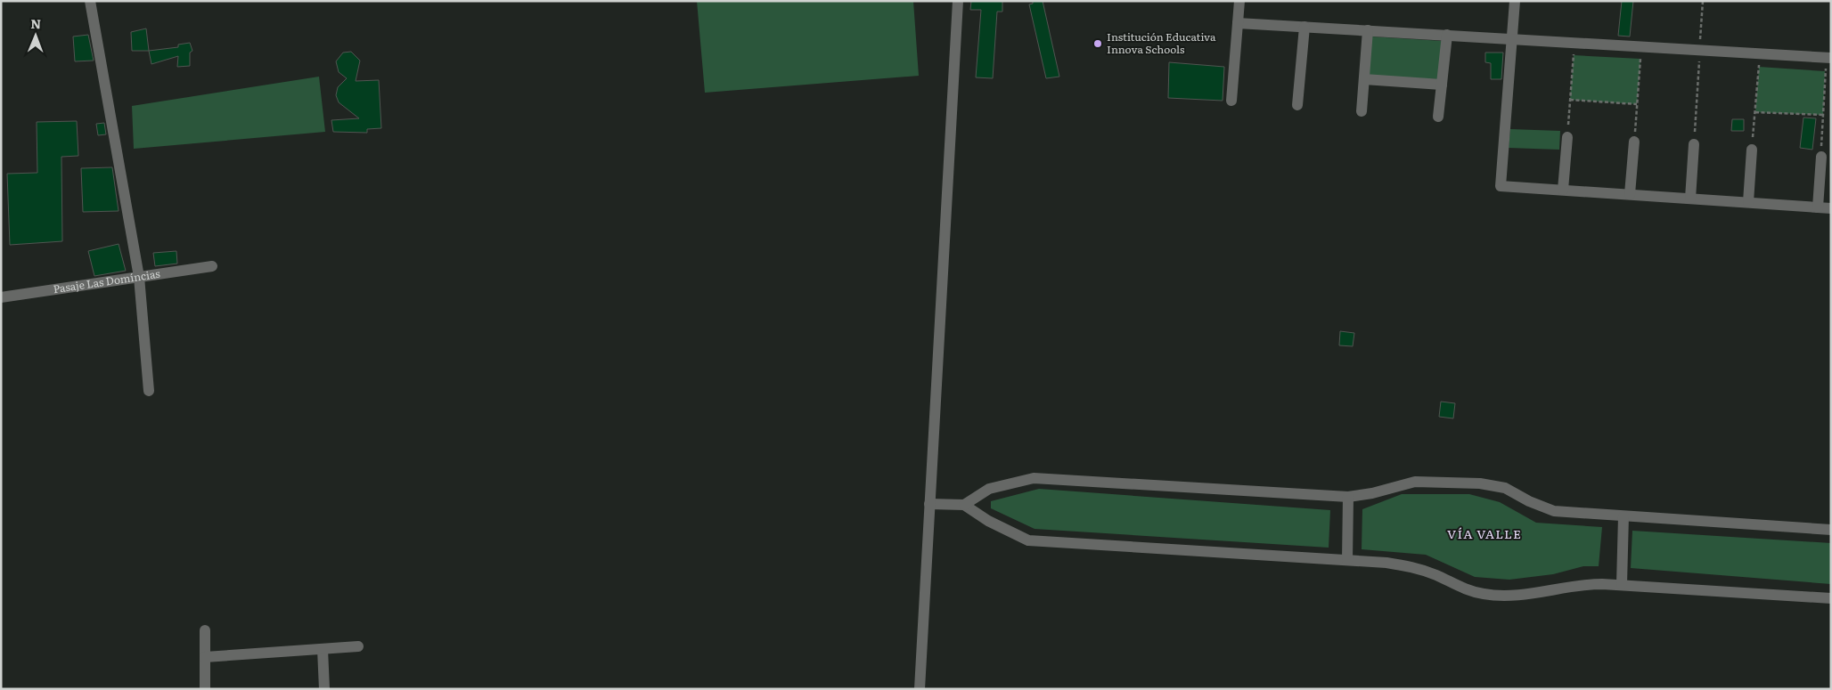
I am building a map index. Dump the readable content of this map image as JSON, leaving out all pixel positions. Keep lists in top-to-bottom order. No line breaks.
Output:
{"streets":{"street":["Pasaje Las Domíncias"]},"districts":["VÍA VALLE"],"places":["Institución Educativa Innova Schools"],"north":"top"}
